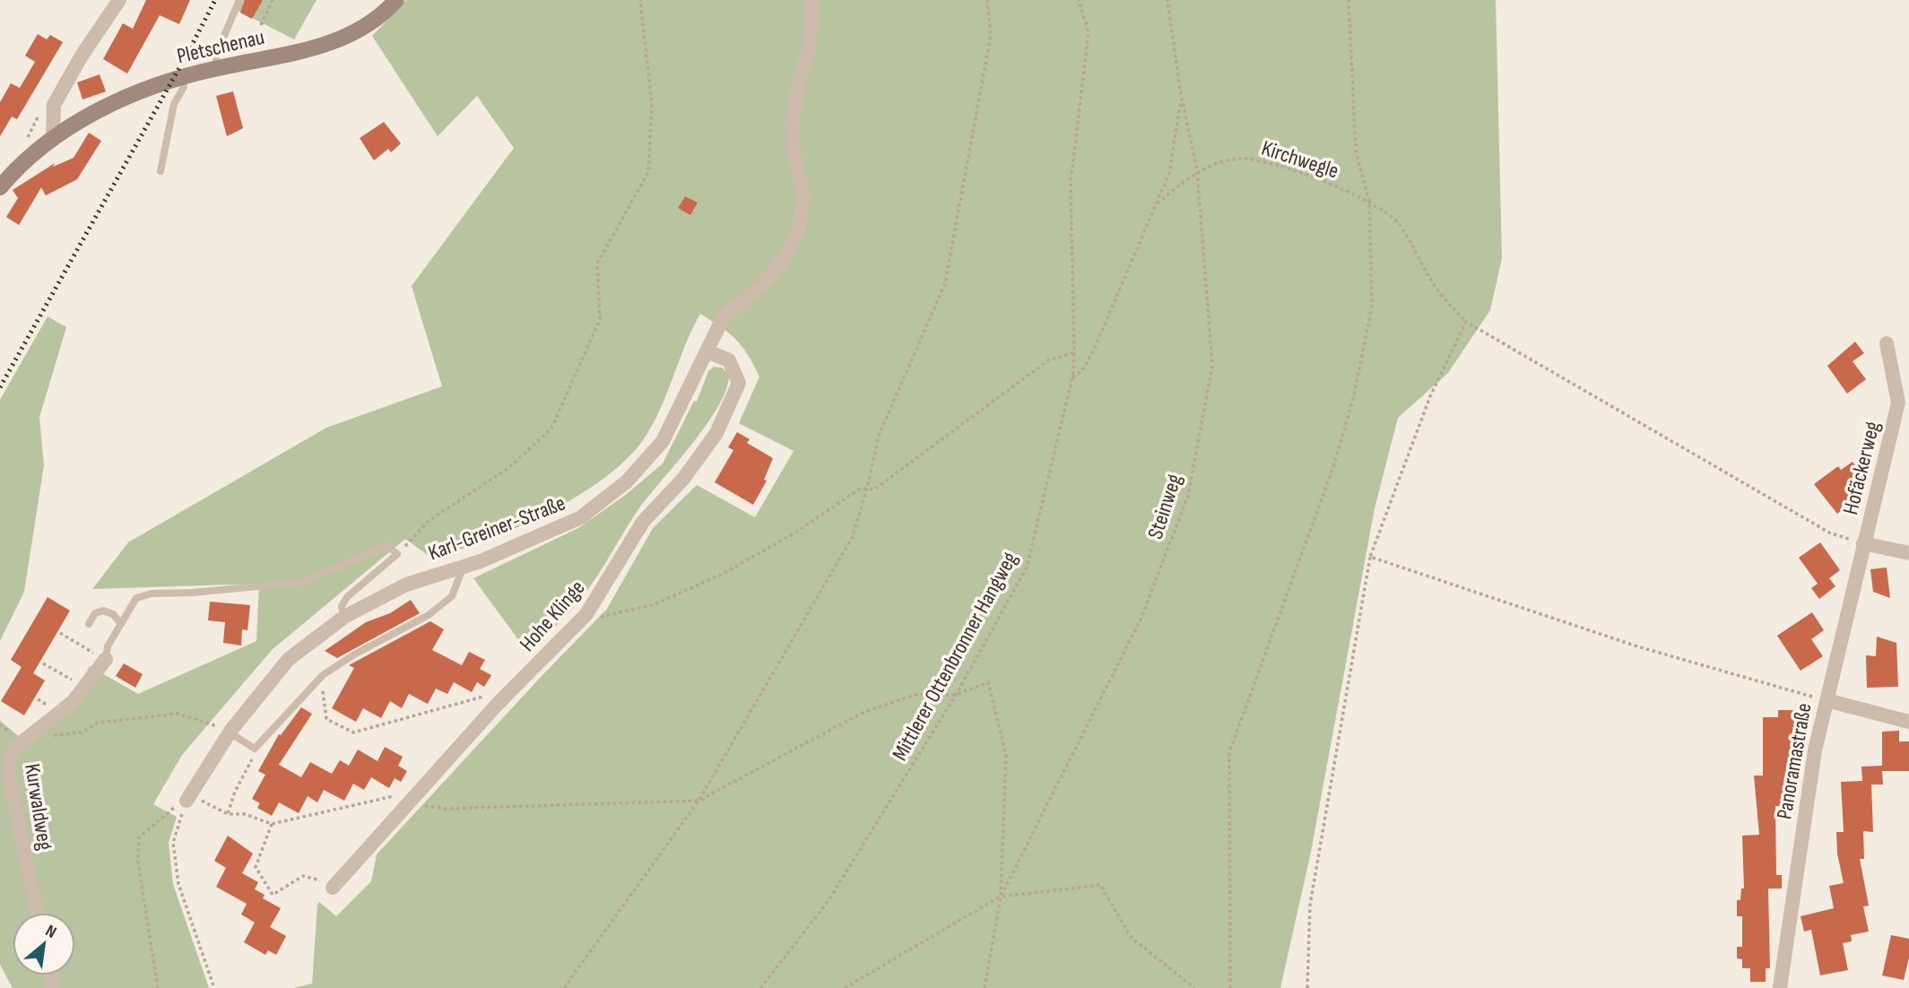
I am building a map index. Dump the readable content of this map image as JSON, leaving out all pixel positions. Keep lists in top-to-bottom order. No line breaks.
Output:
{"streets":{"main road":["Pletschenau"],"street":["Hofäckerweg","Karl-Greiner-Straße","Hohe Klinge","Panoramastraße","Kurwaldweg"],"path":["Kirchwegle","Steinweg","Mittlerer Ottenbronner Hangweg"]},"crossings":[["Kirchwegle","Hofäckerweg"],["Kirchwegle","Steinweg"],["Kirchwegle","Panoramastraße"],["Hofäckerweg","Panoramastraße"],["Karl-Greiner-Straße","Hohe Klinge"]],"north":"top right"}
